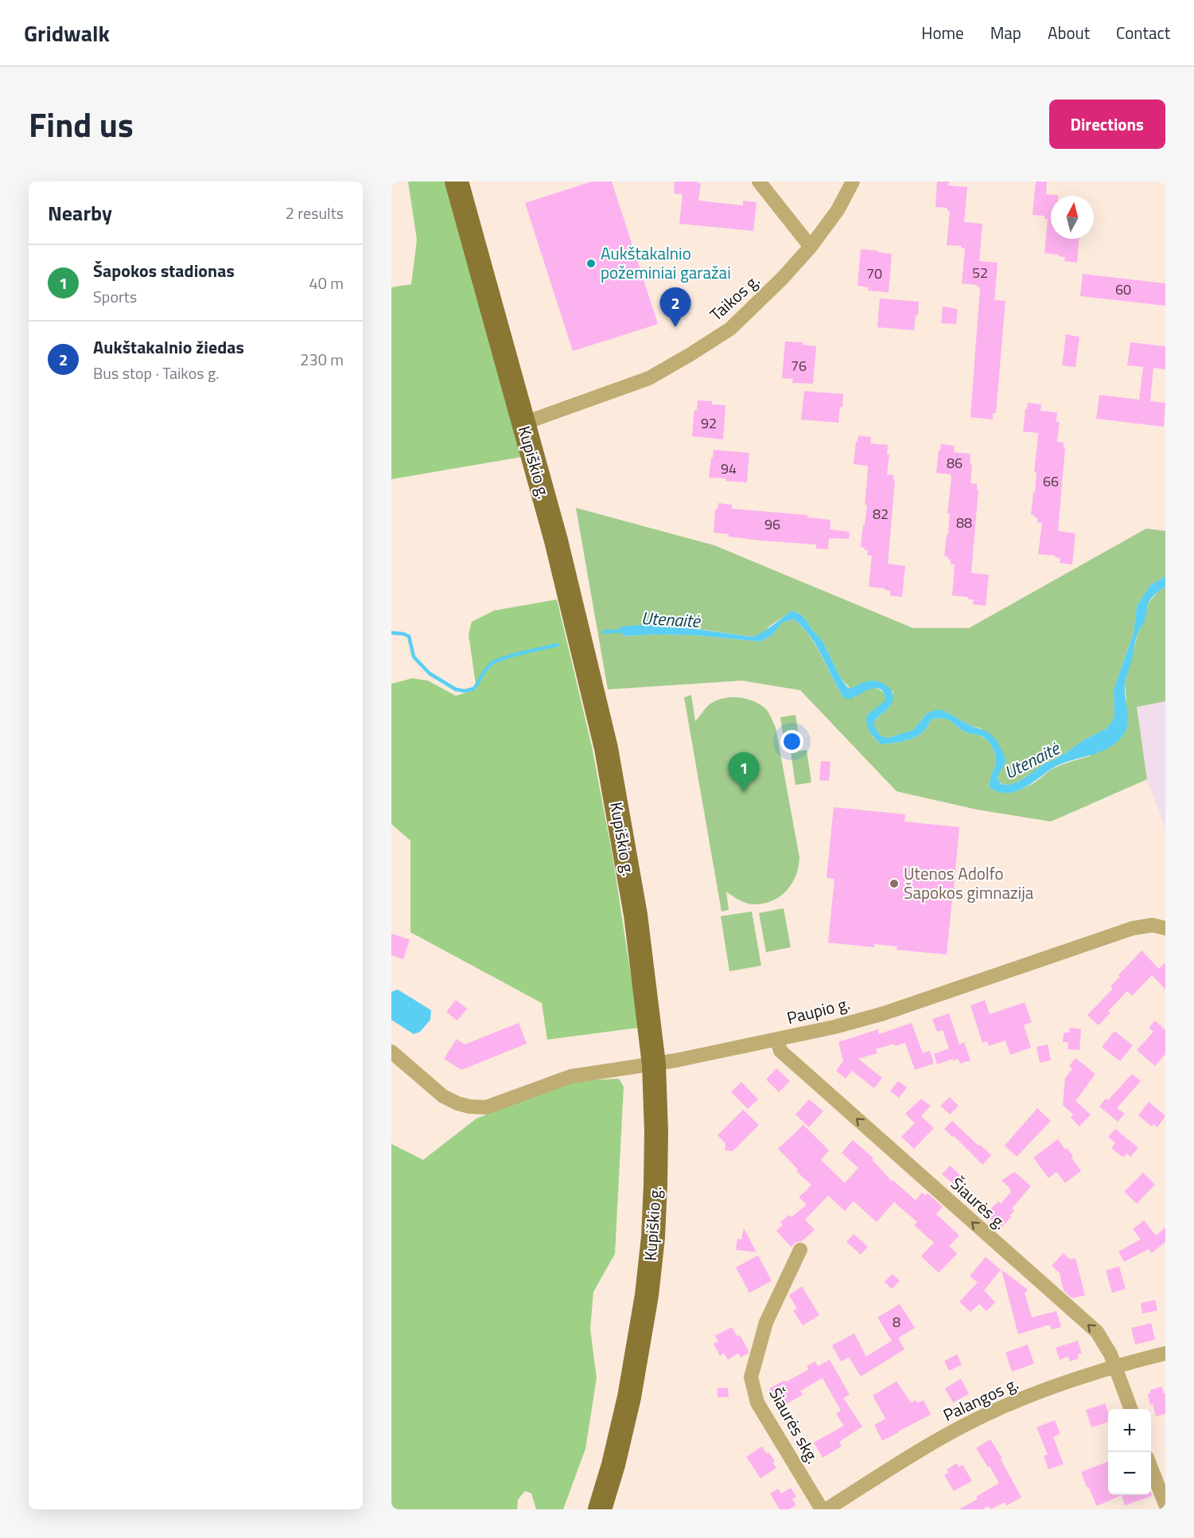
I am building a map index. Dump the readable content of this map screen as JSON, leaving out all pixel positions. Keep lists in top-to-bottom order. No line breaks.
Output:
{"streets":{"main road":["Kupiškio g."],"street":["Taikos g.","Paupio g.","Šiaurės g.","Palangos g.","Šiaurės skg."]},"crossings":[["Taikos g.","Kupiškio g."],["Kupiškio g.","Paupio g."],["Paupio g.","Šiaurės g."],["Šiaurės g.","Palangos g."]],"one_way":["Šiaurės g."],"water":["Utenaitė"],"places":["Aukštakalnio požeminiai garažai","Utenos Adolfo Šapokos gimnazija"],"house_numbers":["52","70","60","76","92","86","94","66","82","88","96","8"],"north":"top","page":{"header":"Gridwalk","nav":["Home","Map","About","Contact"],"title":"Find us","buttons":"Directions","heading":["Nearby","2 results"],"list":[{"mark":"1","name":"Šapokos stadionas","note":"Sports","value":"40 m"},{"mark":"2","name":"Aukštakalnio žiedas","note":"Bus stop · Taikos g.","value":"230 m"}],"pins":["2","1"],"map_buttons":["+","−"]}}
